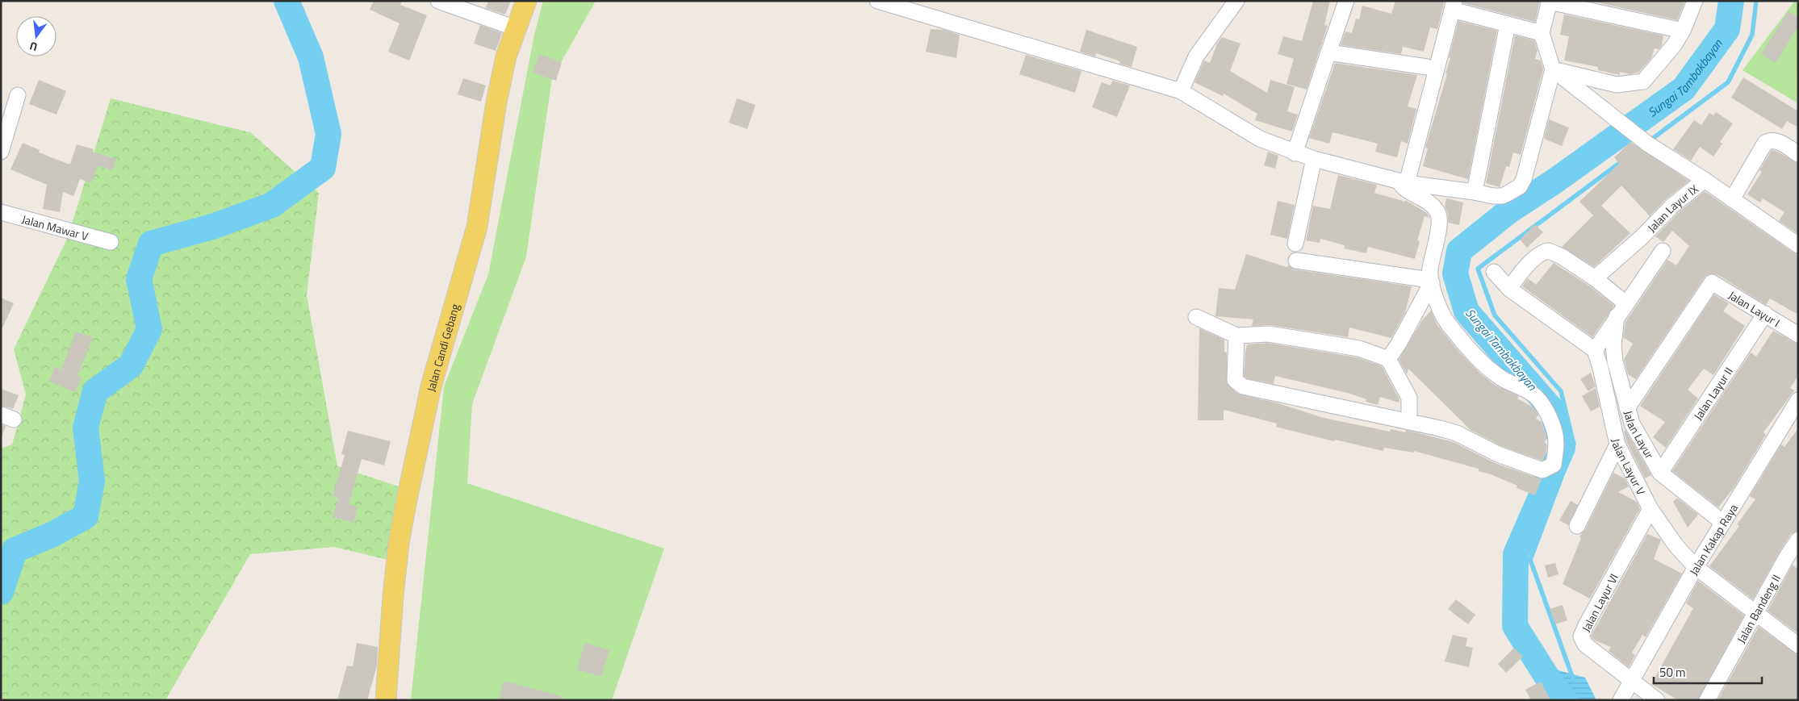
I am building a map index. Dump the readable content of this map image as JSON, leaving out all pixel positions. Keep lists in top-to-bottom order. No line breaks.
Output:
{"streets":{"main road":["Jalan Candi Gebang"],"street":["Jalan Layur IX","Jalan Mawar V","Jalan Layur I","Jalan Layur II","Jalan Layur","Jalan Layur V","Jalan Kakap Raya","Jalan Layur VI","Jalan Bandeng II"]},"crossings":[["Jalan Layur I","Jalan Layur II"],["Jalan Layur I","Jalan Layur"],["Jalan Layur II","Jalan Layur"],["Jalan Layur","Jalan Kakap Raya"],["Jalan Layur V","Jalan Kakap Raya"],["Jalan Layur V","Jalan Layur VI"],["Jalan Layur V","Jalan Bandeng II"],["Jalan Kakap Raya","Jalan Layur VI"]],"water":["Sungai Tambakbayan"],"scale_bar":"50 m","north":"bottom"}
